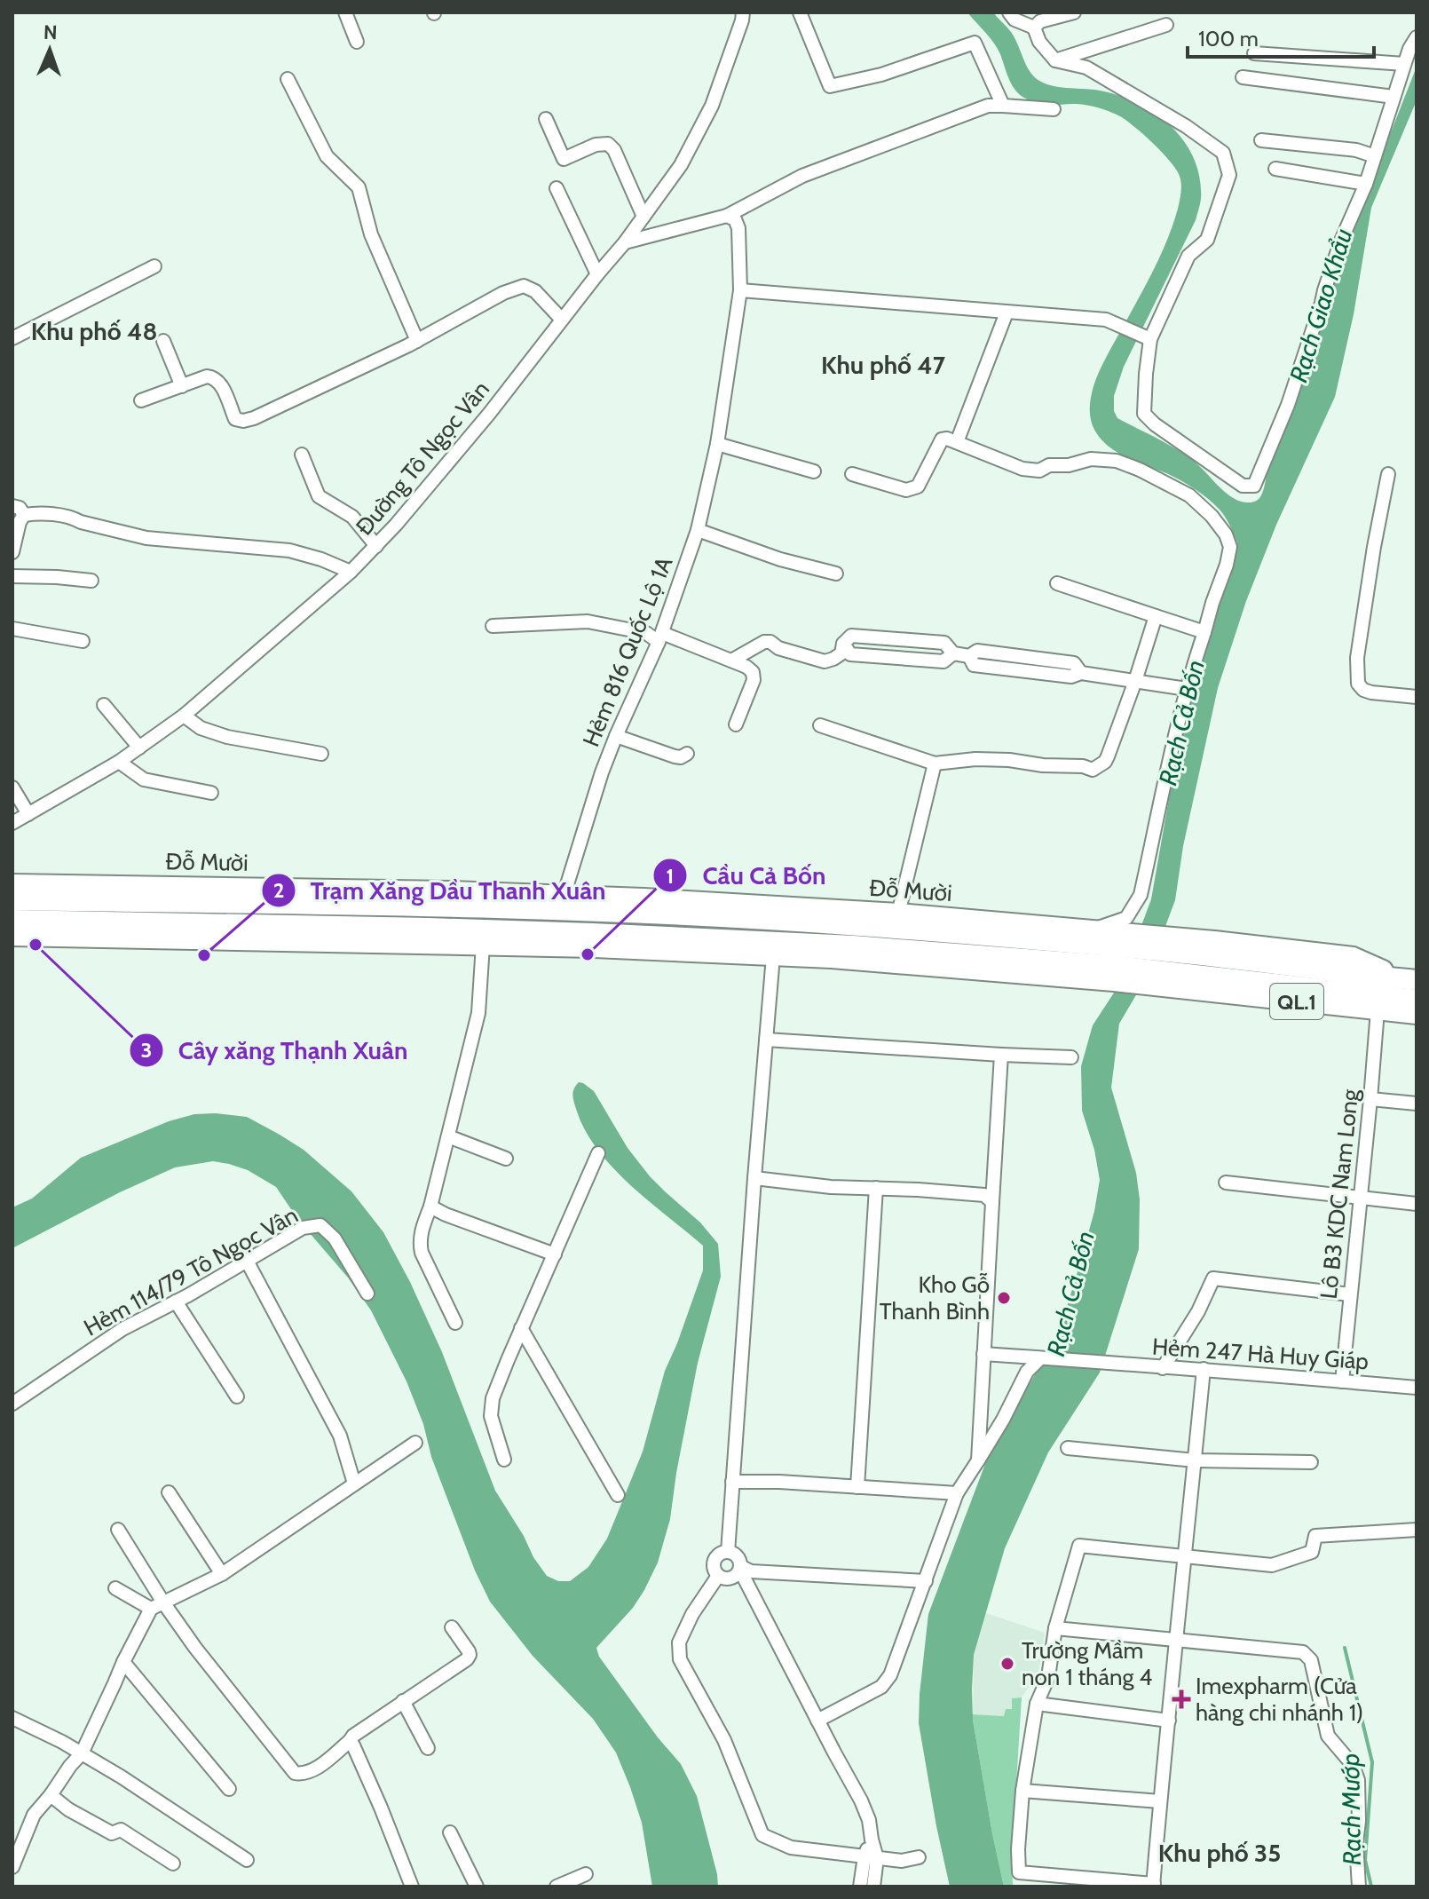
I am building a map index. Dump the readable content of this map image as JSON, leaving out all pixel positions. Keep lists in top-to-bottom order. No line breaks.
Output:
{"streets":{"highway":["Đỗ Mười","QL.1"],"street":["Đường Tô Ngọc Vân","Hẻm 816 Quốc Lộ 1A","Lô B3 KDC Nam Long","Hẻm 114/79 Tô Ngọc Vân","Hẻm 247 Hà Huy Giáp"]},"crossings":[["Hẻm 816 Quốc Lộ 1A","Đỗ Mười"],["Đỗ Mười","QL.1"],["QL.1","Lô B3 KDC Nam Long"],["Lô B3 KDC Nam Long","Hẻm 247 Hà Huy Giáp"]],"districts":["Khu phố 48","Khu phố 47","Khu phố 35"],"water":["Rạch Giao Khẩu","Rạch Cả Bốn","Rạch Mướp"],"places":{"other":["Cây xăng Thạnh Xuân","Cầu Cả Bốn","Trạm Xăng Dầu Thanh Xuân","Kho Gỗ Thanh Bình","Trường Mầm non 1 tháng 4"],"health":["Imexpharm (Cửa hàng chi nhánh 1)"]},"scale_bar":"100 m","north":"top"}
